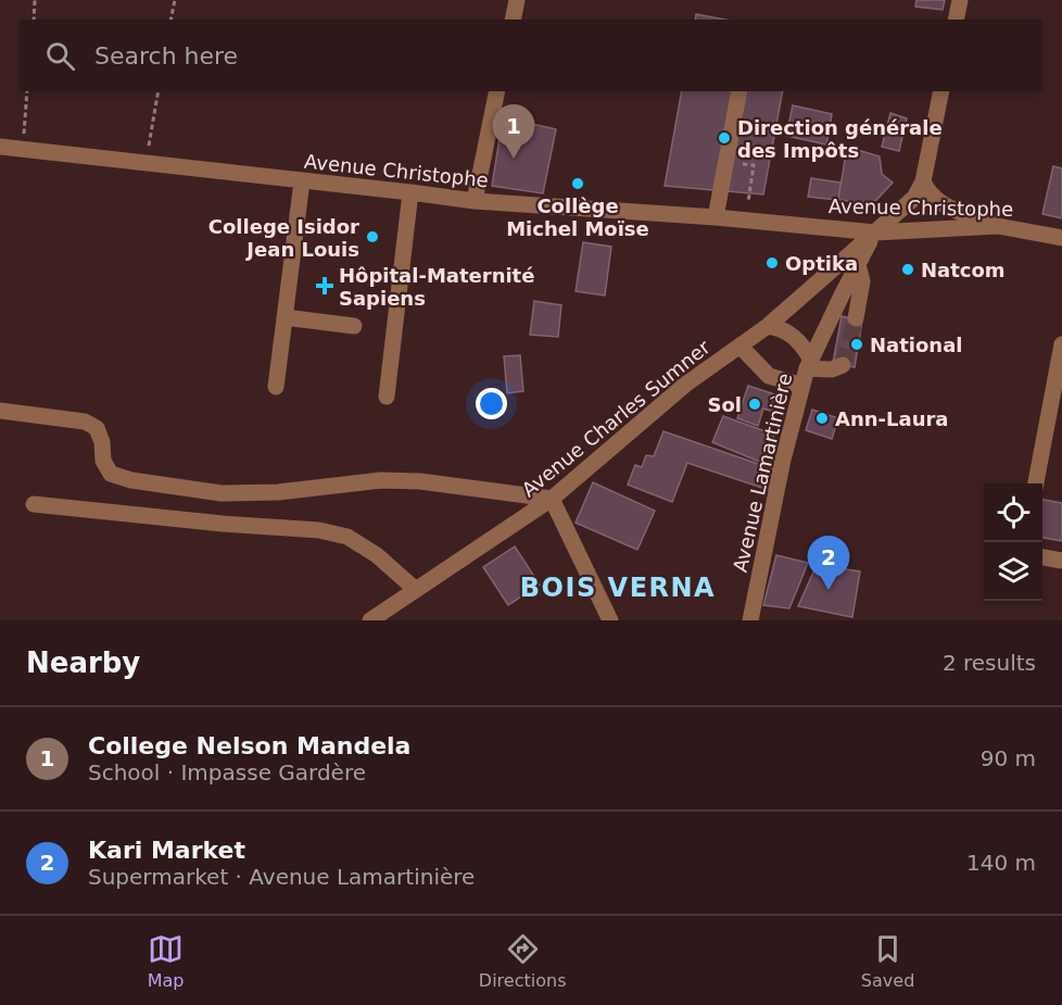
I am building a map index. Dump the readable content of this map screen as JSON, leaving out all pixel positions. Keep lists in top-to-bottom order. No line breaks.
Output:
{"streets":{"street":["Avenue Christophe","Avenue Charles Sumner","Avenue Lamartinière"]},"crossings":[["Avenue Christophe","Avenue Charles Sumner"],["Avenue Christophe","Avenue Lamartinière"],["Avenue Charles Sumner","Avenue Lamartinière"]],"districts":["BOIS VERNA"],"places":{"other":["Direction générale des Impôts","Collège Michel Moïse","College Isidor Jean Louis","Optika","Natcom","National","Sol","Ann-Laura"],"health":["Hôpital-Maternité Sapiens"]},"page":{"search":"Search here","pins":["1","2"],"heading":["Nearby","2 results"],"list":[{"mark":"1","name":"College Nelson Mandela","note":"School · Impasse Gardère","value":"90 m"},{"mark":"2","name":"Kari Market","note":"Supermarket · Avenue Lamartinière","value":"140 m"}],"nav":["Map","Directions","Saved"]}}
